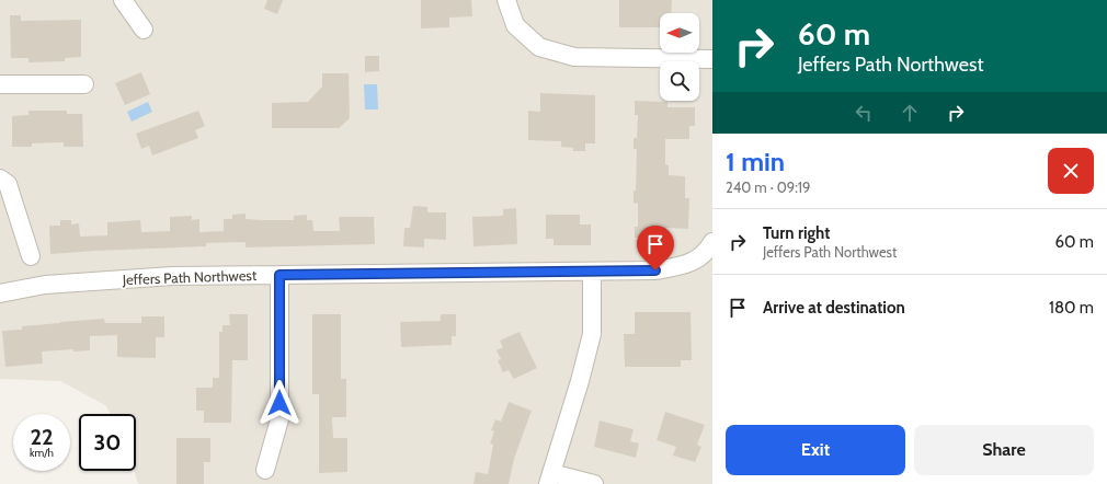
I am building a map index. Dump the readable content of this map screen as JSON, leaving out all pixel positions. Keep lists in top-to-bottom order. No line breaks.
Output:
{"streets":{"street":["Jeffers Path Northwest"]},"north":"left","page":{"turn":["60 m","Jeffers Path Northwest"],"heading":["1 min","240 m · 09:19"],"list":[{"name":"Turn right","note":"Jeffers Path Northwest","value":"60 m"},{"name":"Arrive at destination","value":"180 m"}],"speed":"22 km/h","limit":"30","buttons":["Exit","Share"]}}
